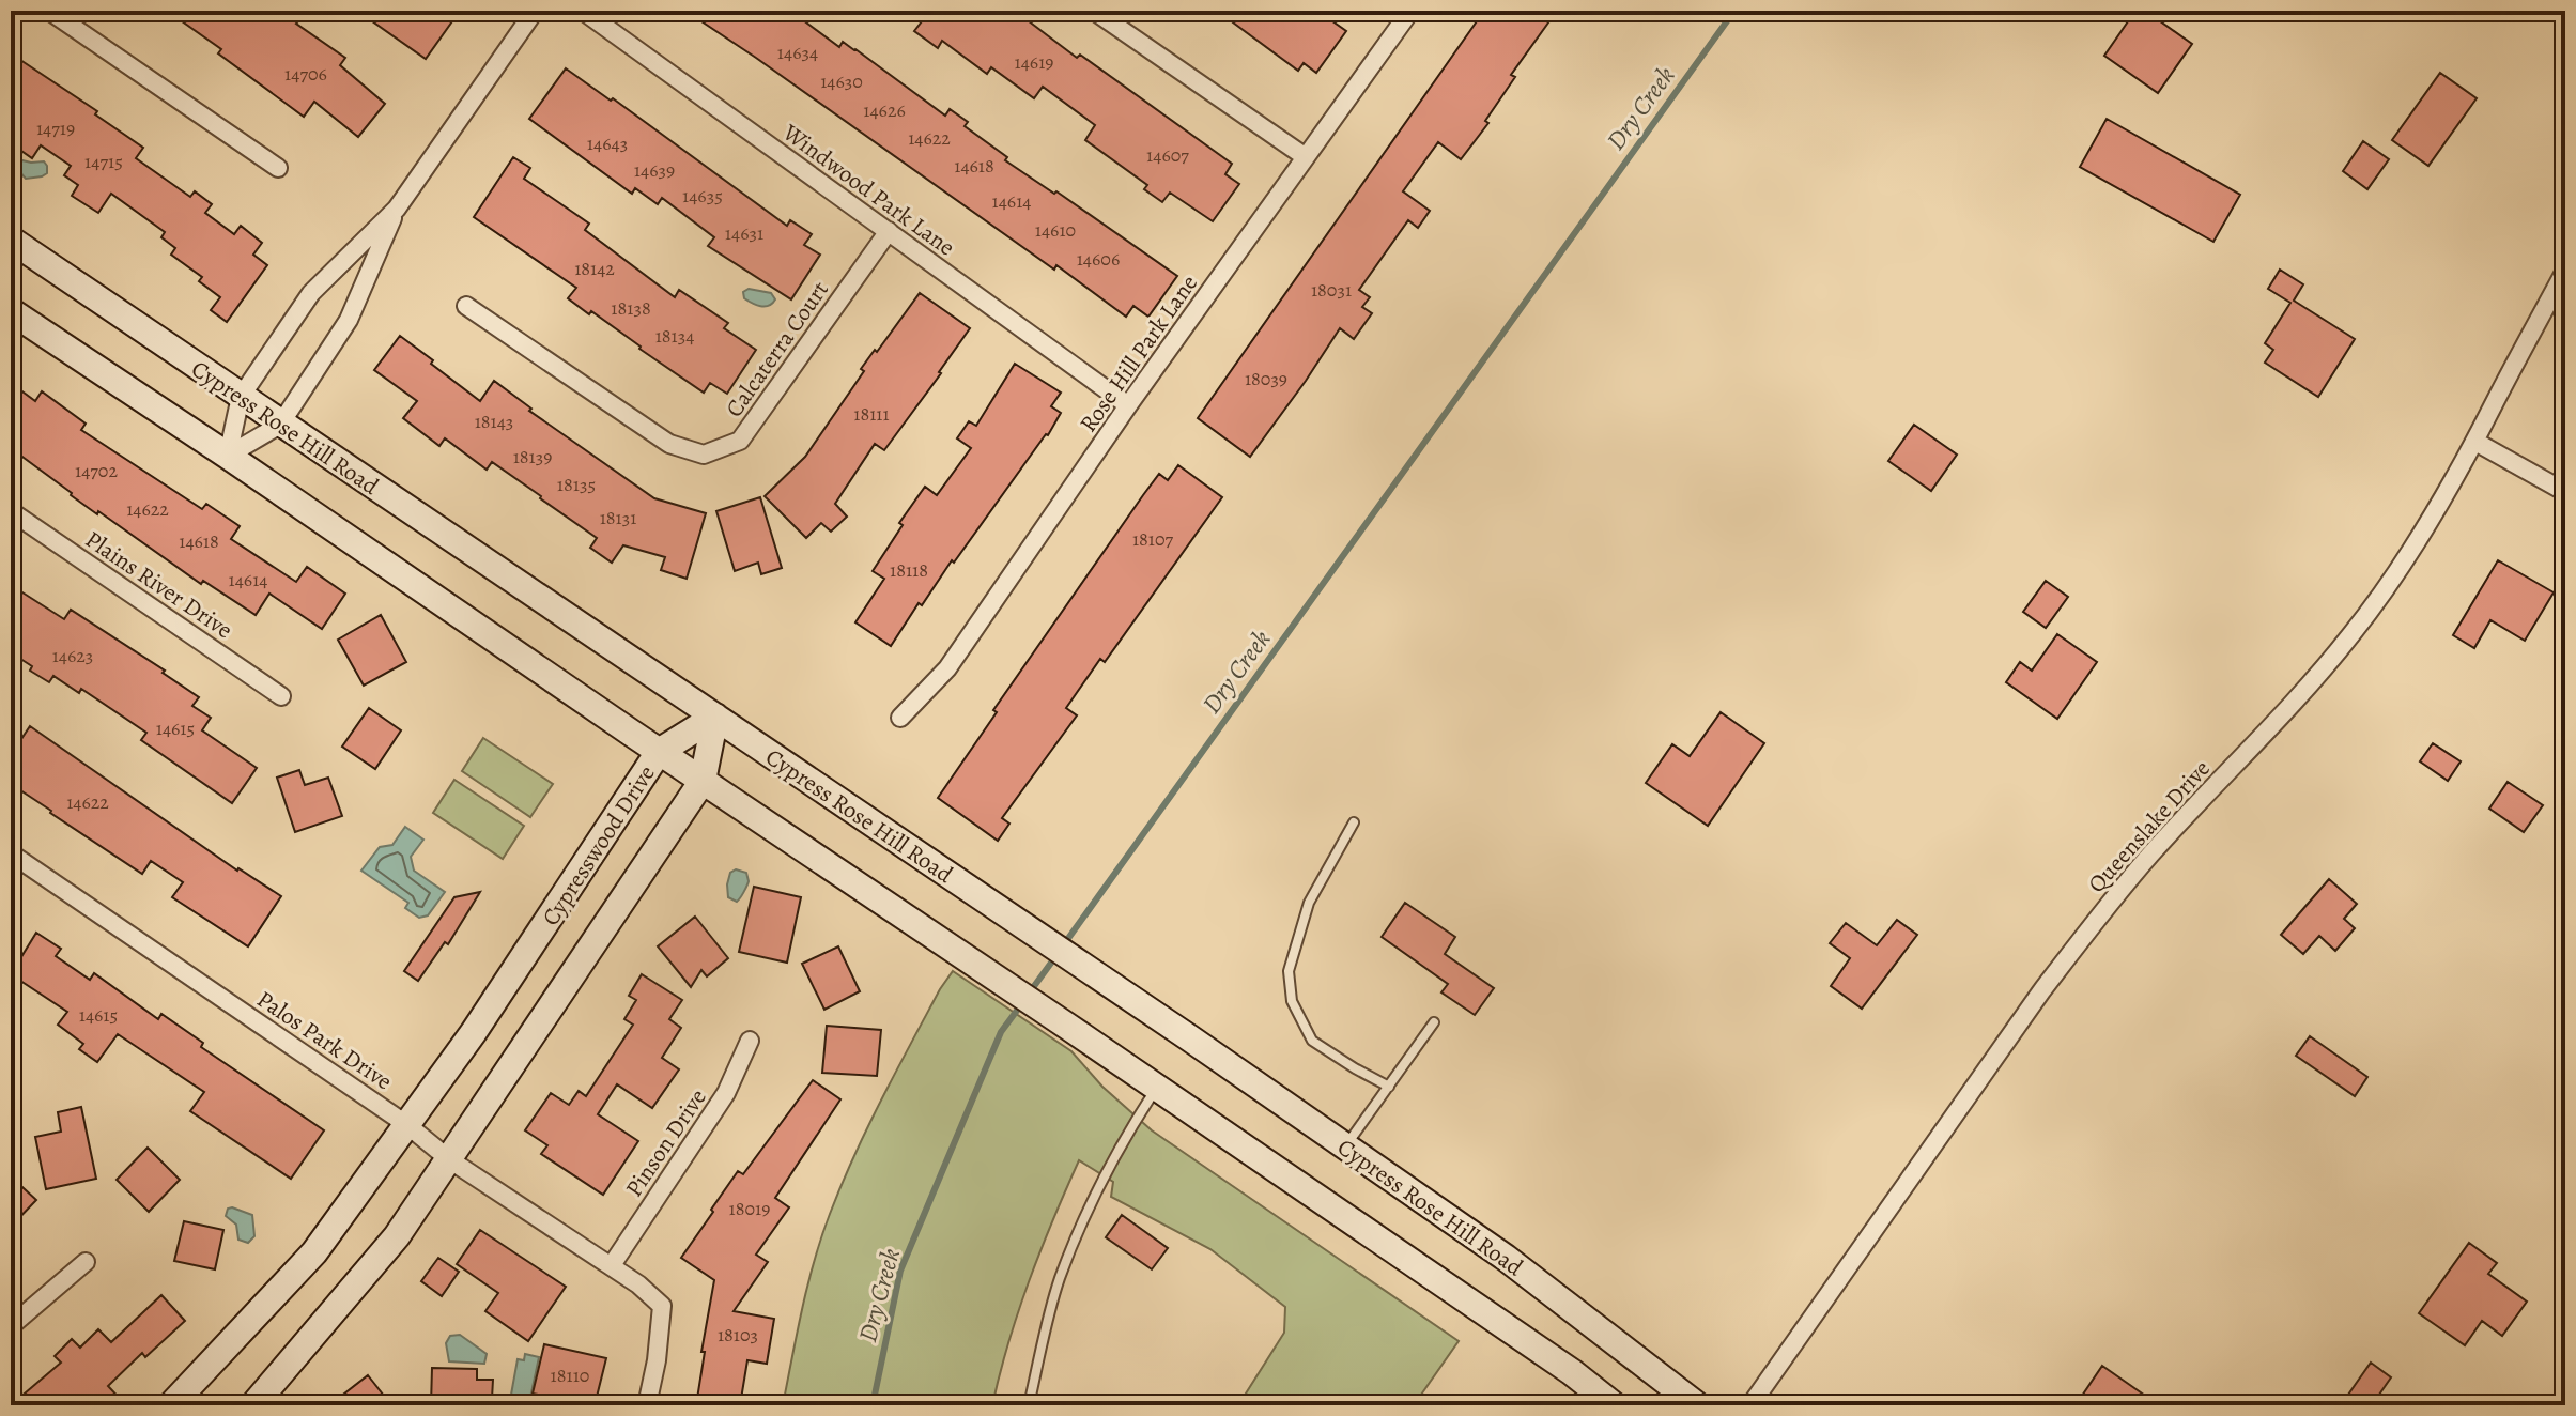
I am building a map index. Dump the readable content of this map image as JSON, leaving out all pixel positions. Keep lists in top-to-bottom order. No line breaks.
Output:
{"streets":{"main road":["Cypress Rose Hill Road","Cypresswood Drive"],"street":["Windwood Park Lane","Calcaterra Court","Rose Hill Park Lane","Plains River Drive","Queenslake Drive","Palos Park Drive","Pinson Drive"]},"crossings":[["Windwood Park Lane","Calcaterra Court"],["Windwood Park Lane","Rose Hill Park Lane"],["Cypress Rose Hill Road","Cypresswood Drive"],["Cypresswood Drive","Palos Park Drive"],["Palos Park Drive","Pinson Drive"]],"water":["Dry Creek"],"house_numbers":["14634","14619","14706","14630","14626","14719","14622","14643","14607","14715","14618","14639","14635","14614","14610","14631","14606","18142","18031","18138","18134","18039","18111","18143","18139","14702","18135","14622","18131","18107","14618","18118","14614","14623","14615","14622","14615","18019","18103","18110"]}
